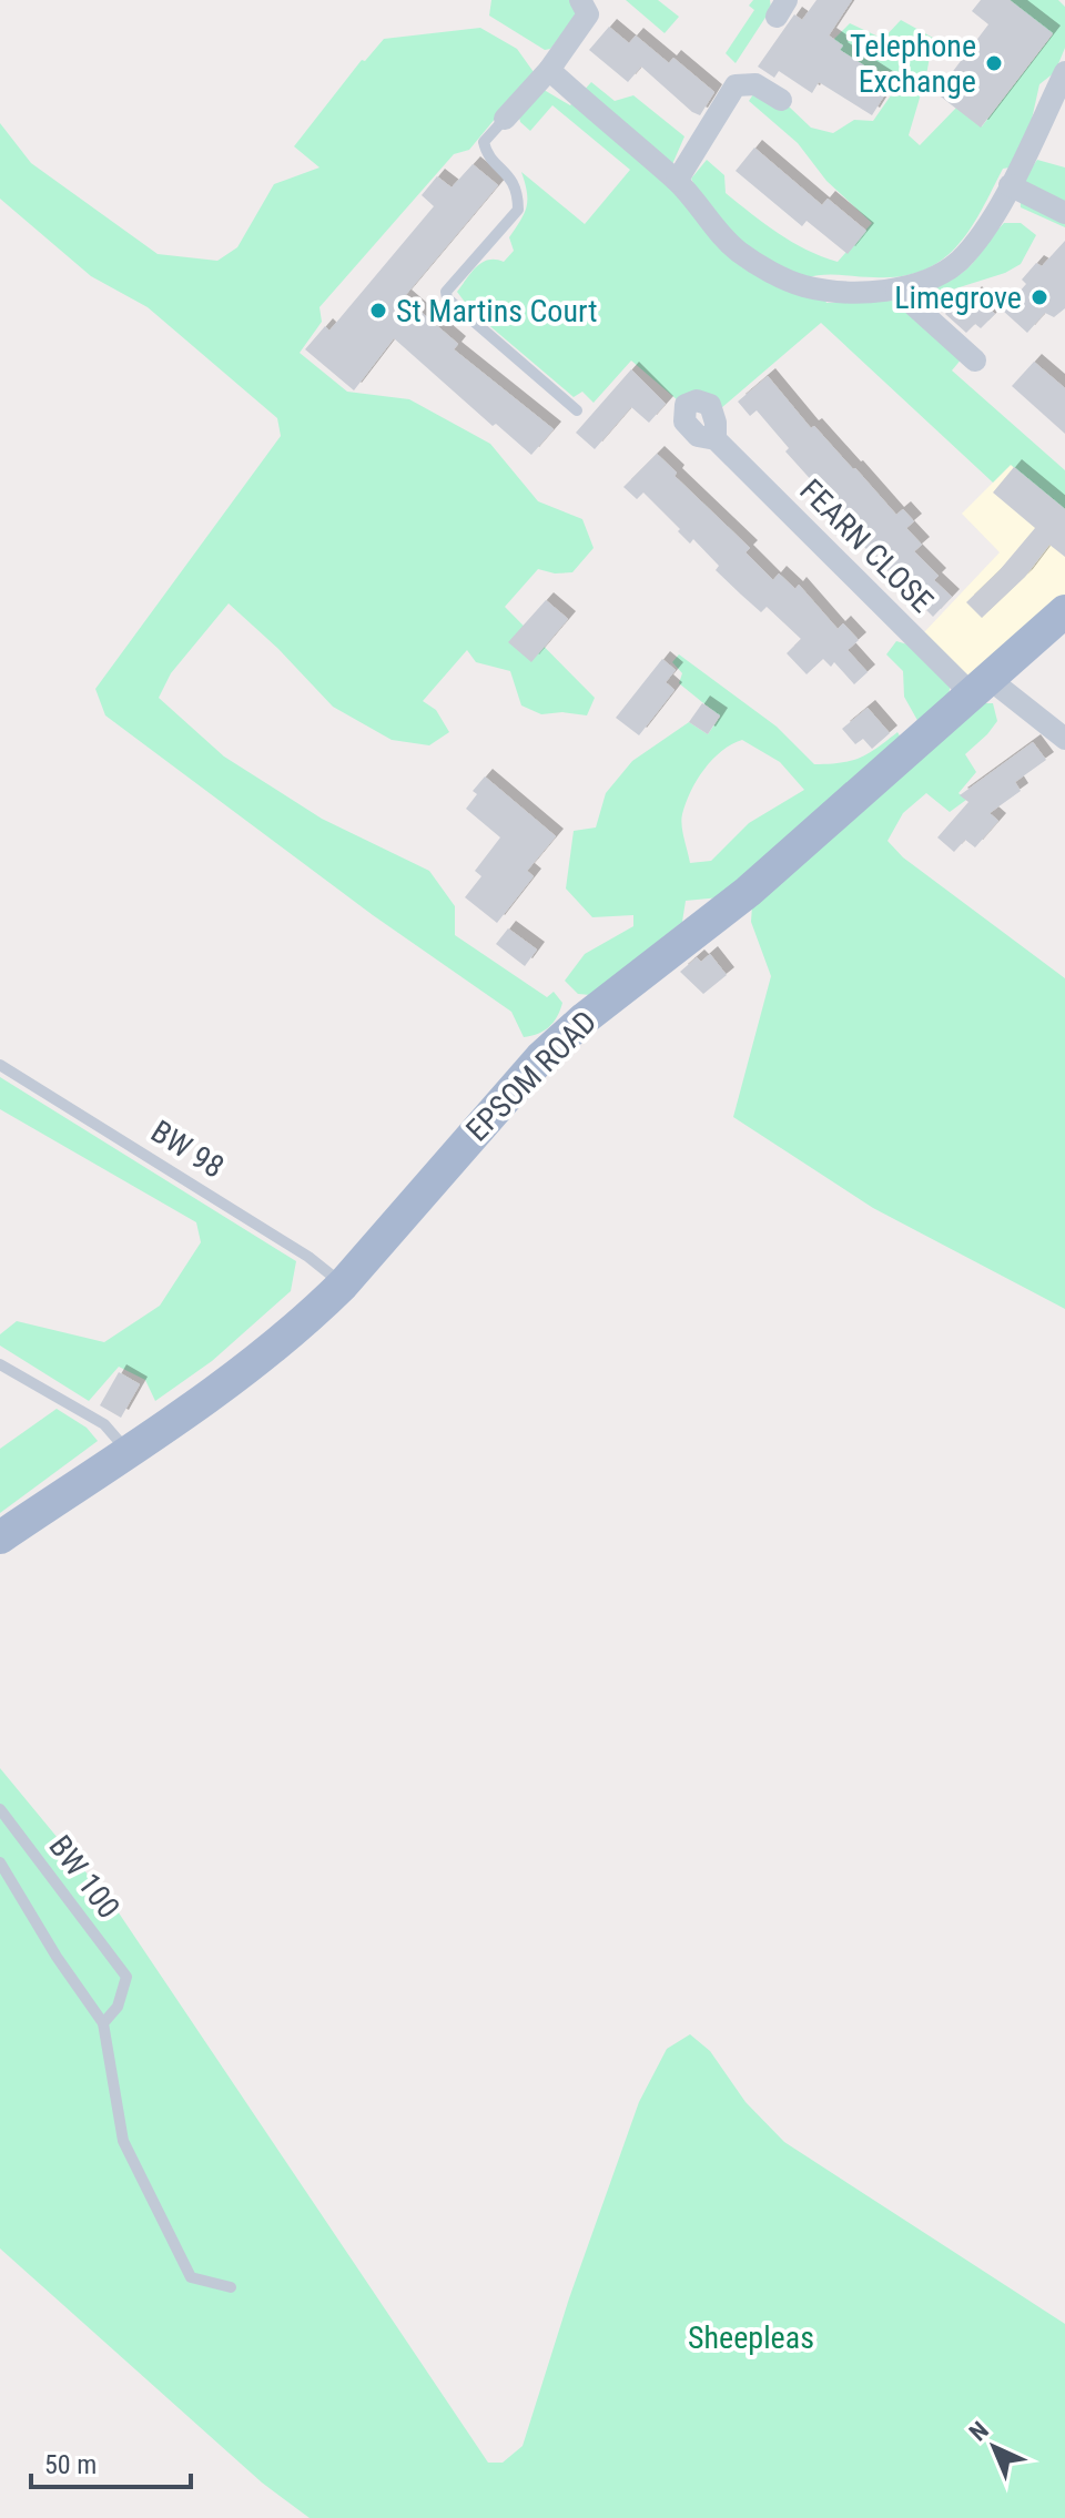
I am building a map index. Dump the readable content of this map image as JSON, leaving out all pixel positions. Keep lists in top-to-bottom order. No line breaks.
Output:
{"streets":{"main road":["EPSOM ROAD"],"street":["FEARN CLOSE"],"lane":["BW 98","BW 100"]},"crossings":[["FEARN CLOSE","EPSOM ROAD"],["EPSOM ROAD","BW 98"]],"parks":["Sheepleas"],"places":["Telephone Exchange","Limegrove","St Martins Court"],"scale_bar":"50 m","north":"top left"}
